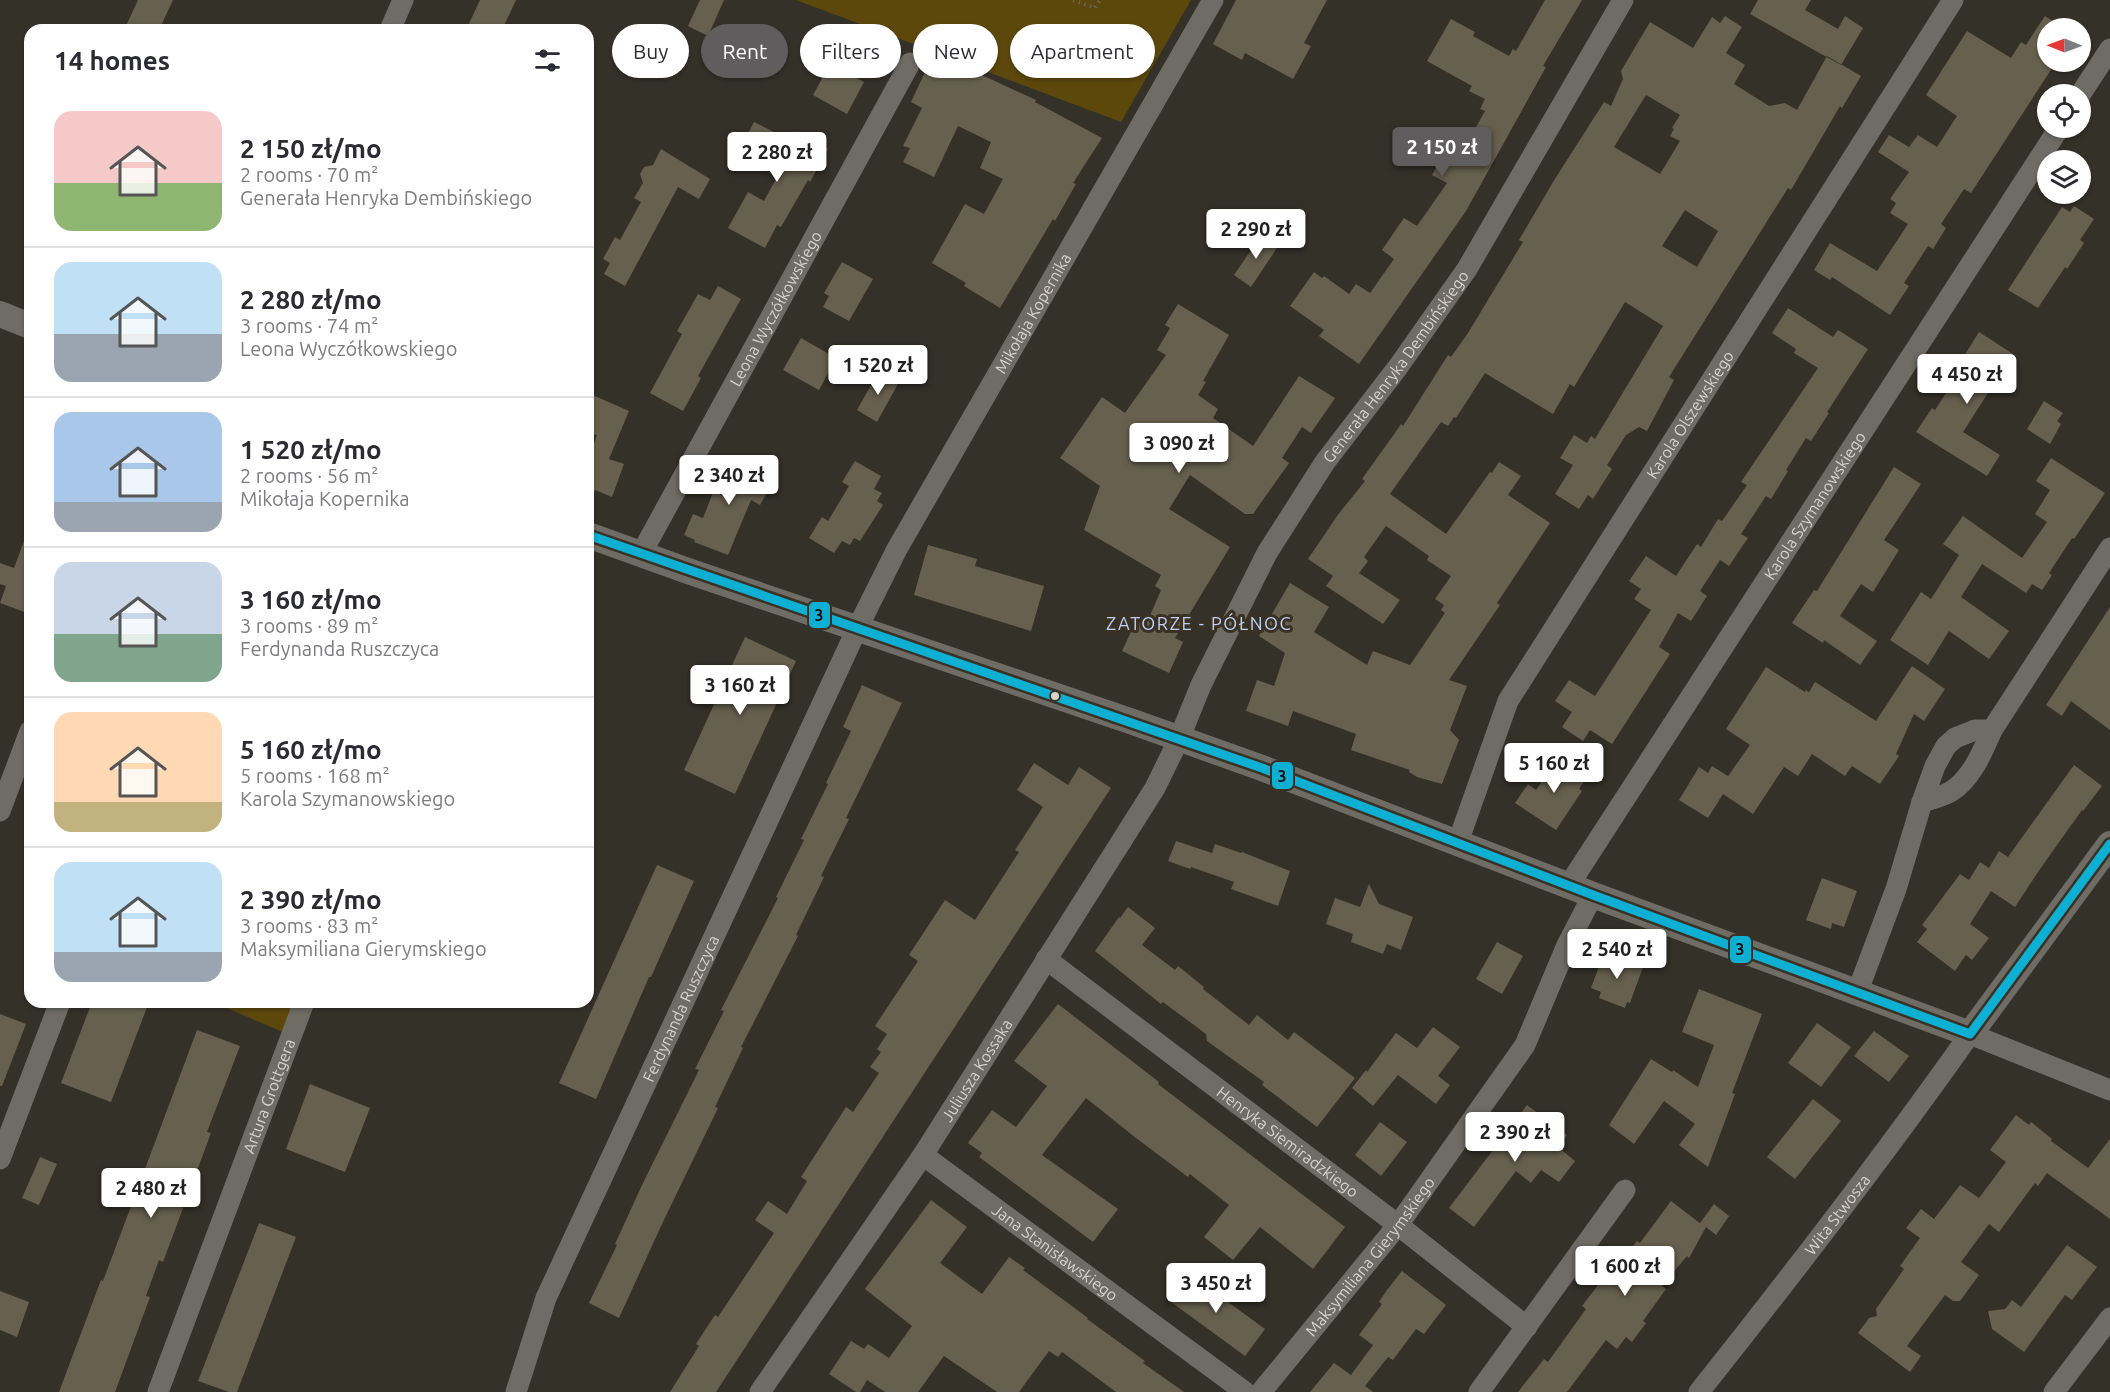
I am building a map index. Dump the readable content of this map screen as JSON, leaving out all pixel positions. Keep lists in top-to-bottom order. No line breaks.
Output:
{"streets":{"street":["Leona Wyczółkowskiego","Mikołaja Kopernika","Generała Henryka Dembińskiego","Karola Olszewskiego","Karola Szymanowskiego","Ferdynanda Ruszczyca","Juliusza Kossaka","Artura Grottgera","Henryka Siemiradzkiego","Wita Stwosza","Jana Stanisławskiego","Maksymiliana Gierymskiego"]},"crossings":[["Mikołaja Kopernika","Ferdynanda Ruszczyca"],["Generała Henryka Dembińskiego","Juliusza Kossaka"],["Juliusza Kossaka","Henryka Siemiradzkiego"],["Juliusza Kossaka","Jana Stanisławskiego"],["Henryka Siemiradzkiego","Maksymiliana Gierymskiego"]],"districts":["ZATORZE - PÓŁNOC"],"lines":["transit line 3"],"north":"left","page":{"chip":["Buy","Rent","Filters","New","Apartment"],"heading":"14 homes","list":[{"name":"2 150 zł/mo","note":"2 rooms · 70 m² · Generała Henryka Dembińskiego"},{"name":"2 280 zł/mo","note":"3 rooms · 74 m² · Leona Wyczółkowskiego"},{"name":"1 520 zł/mo","note":"2 rooms · 56 m² · Mikołaja Kopernika"},{"name":"3 160 zł/mo","note":"3 rooms · 89 m² · Ferdynanda Ruszczyca"},{"name":"5 160 zł/mo","note":"5 rooms · 168 m² · Karola Szymanowskiego"},{"name":"2 390 zł/mo","note":"3 rooms · 83 m² · Maksymiliana Gierymskiego"}],"price":["2 150 zł","2 280 zł","2 290 zł","1 520 zł","4 450 zł","3 090 zł","2 340 zł","3 160 zł","5 160 zł","2 540 zł","2 390 zł","2 480 zł","1 600 zł","3 450 zł"]}}
